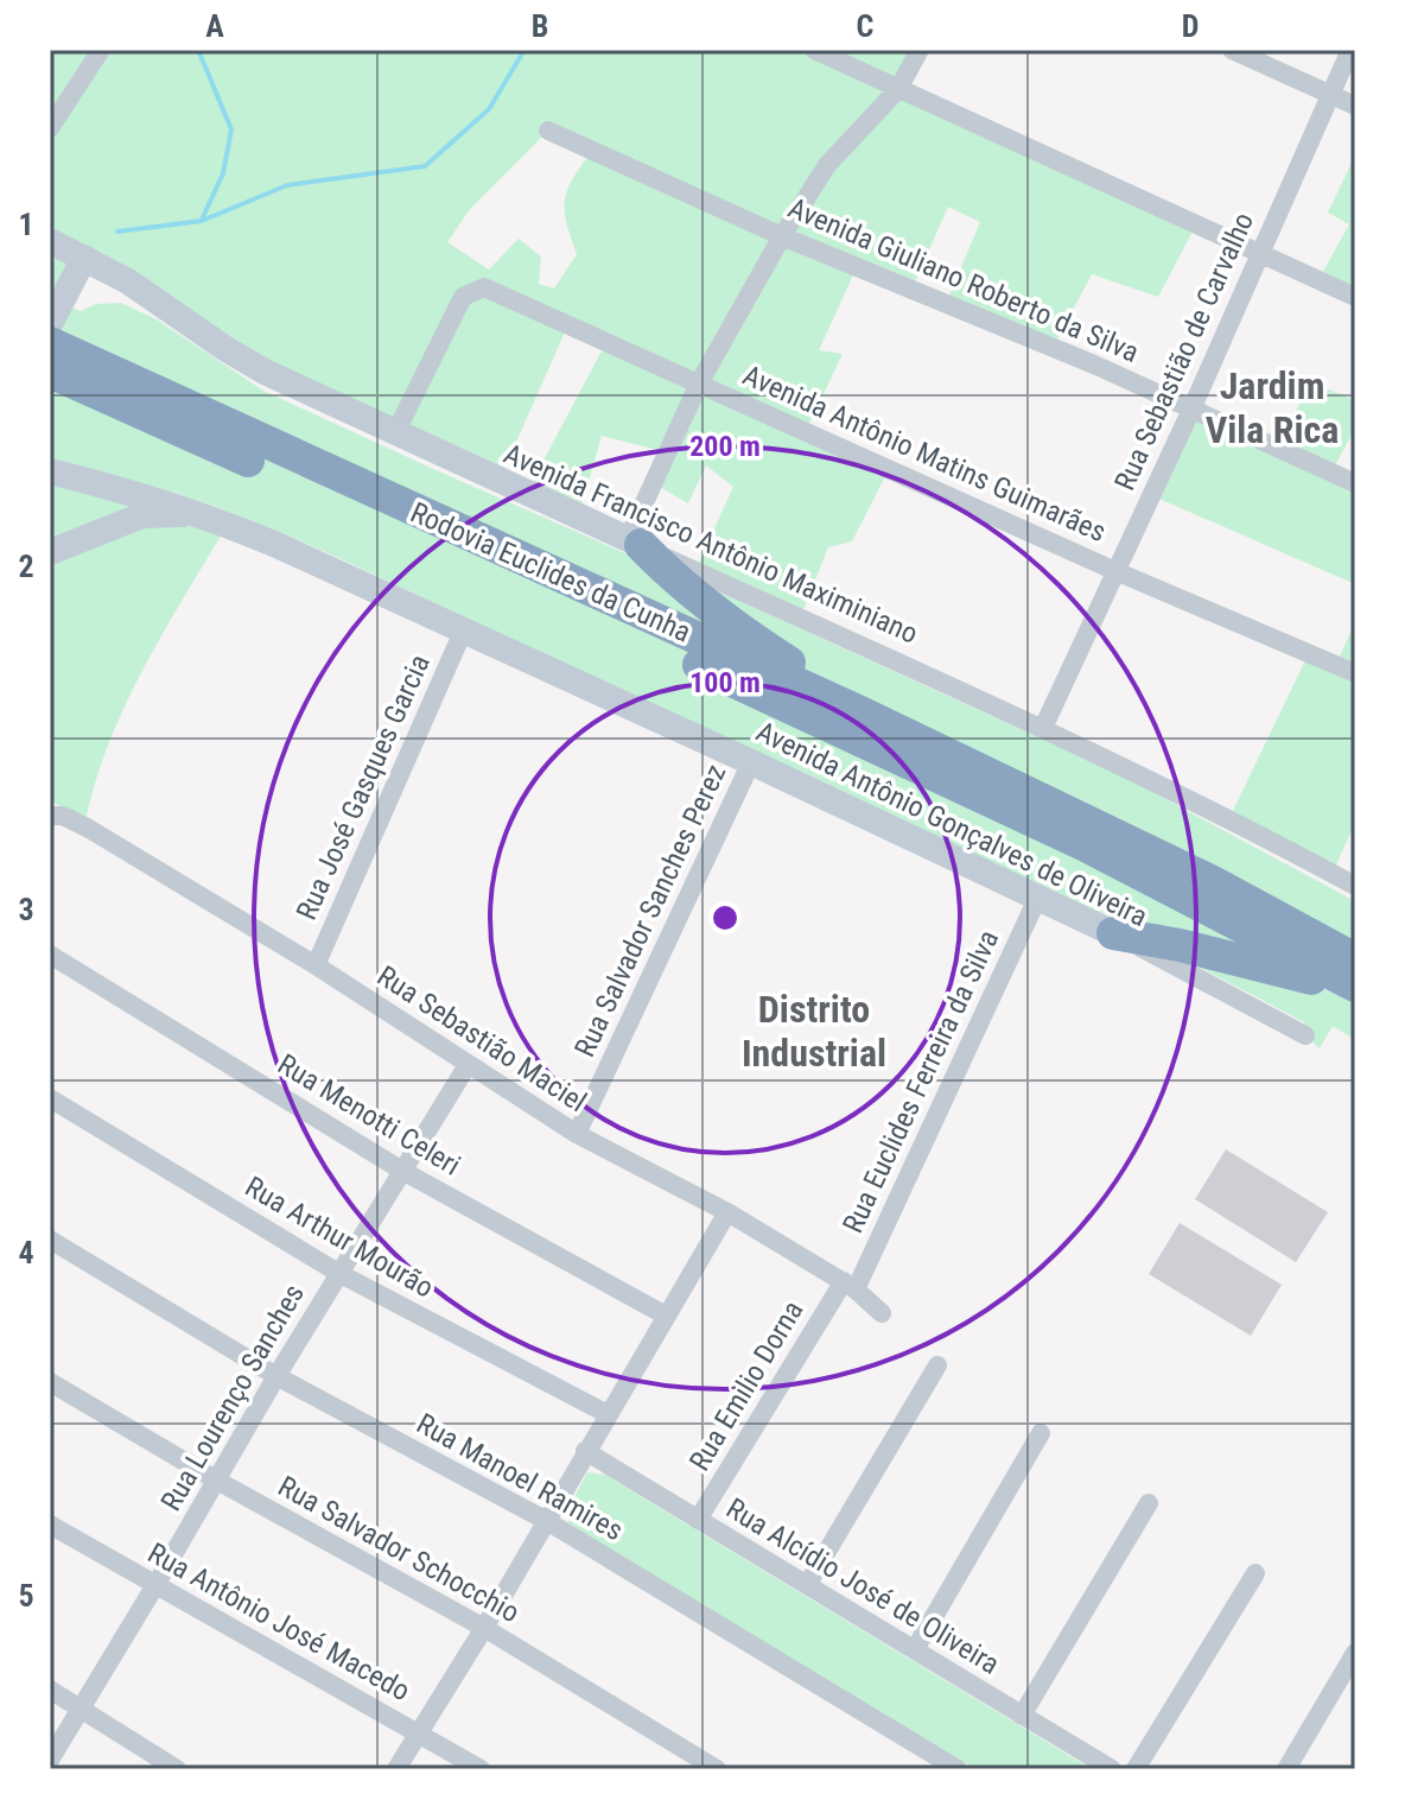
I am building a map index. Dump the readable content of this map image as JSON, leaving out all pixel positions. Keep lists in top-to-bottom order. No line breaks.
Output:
{"streets":{"highway":["Rodovia Euclides da Cunha"],"main road":["Avenida Francisco Antônio Maximiniano","Avenida Antônio Gonçalves de Oliveira"],"street":["Avenida Giuliano Roberto da Silva","Rua Sebastião de Carvalho","Avenida Antônio Matins Guimarães","Rua José Gasques Garcia","Rua Salvador Sanches Perez","Rua Sebastião Maciel","Rua Euclides Ferreira da Silva","Rua Menotti Celeri","Rua Arthur Mourão","Rua Emilio Dorna","Rua Lourenço Sanches","Rua Manoel Ramires","Rua Salvador Schocchio","Rua Alcídio José de Oliveira","Rua Antônio José Macedo"]},"crossings":[["Avenida Giuliano Roberto da Silva","Rua Sebastião de Carvalho"],["Rua Sebastião de Carvalho","Avenida Antônio Matins Guimarães"],["Rua Sebastião de Carvalho","Avenida Francisco Antônio Maximiniano"],["Avenida Antônio Matins Guimarães","Avenida Francisco Antônio Maximiniano"],["Rua José Gasques Garcia","Avenida Antônio Gonçalves de Oliveira"],["Rua José Gasques Garcia","Rua Sebastião Maciel"],["Avenida Antônio Gonçalves de Oliveira","Rua Salvador Sanches Perez"],["Avenida Antônio Gonçalves de Oliveira","Rua Euclides Ferreira da Silva"],["Rua Salvador Sanches Perez","Rua Sebastião Maciel"],["Rua Sebastião Maciel","Rua Euclides Ferreira da Silva"],["Rua Sebastião Maciel","Rua Emilio Dorna"],["Rua Sebastião Maciel","Rua Lourenço Sanches"],["Rua Euclides Ferreira da Silva","Rua Emilio Dorna"],["Rua Menotti Celeri","Rua Lourenço Sanches"],["Rua Arthur Mourão","Rua Lourenço Sanches"],["Rua Emilio Dorna","Rua Alcídio José de Oliveira"],["Rua Lourenço Sanches","Rua Manoel Ramires"],["Rua Lourenço Sanches","Rua Salvador Schocchio"],["Rua Lourenço Sanches","Rua Antônio José Macedo"]],"districts":["Jardim Vila Rica","Distrito Industrial"],"grid":{"columns":["A","B","C","D"],"rows":["1","2","3","4","5"]},"rings":["200 m","100 m"]}
